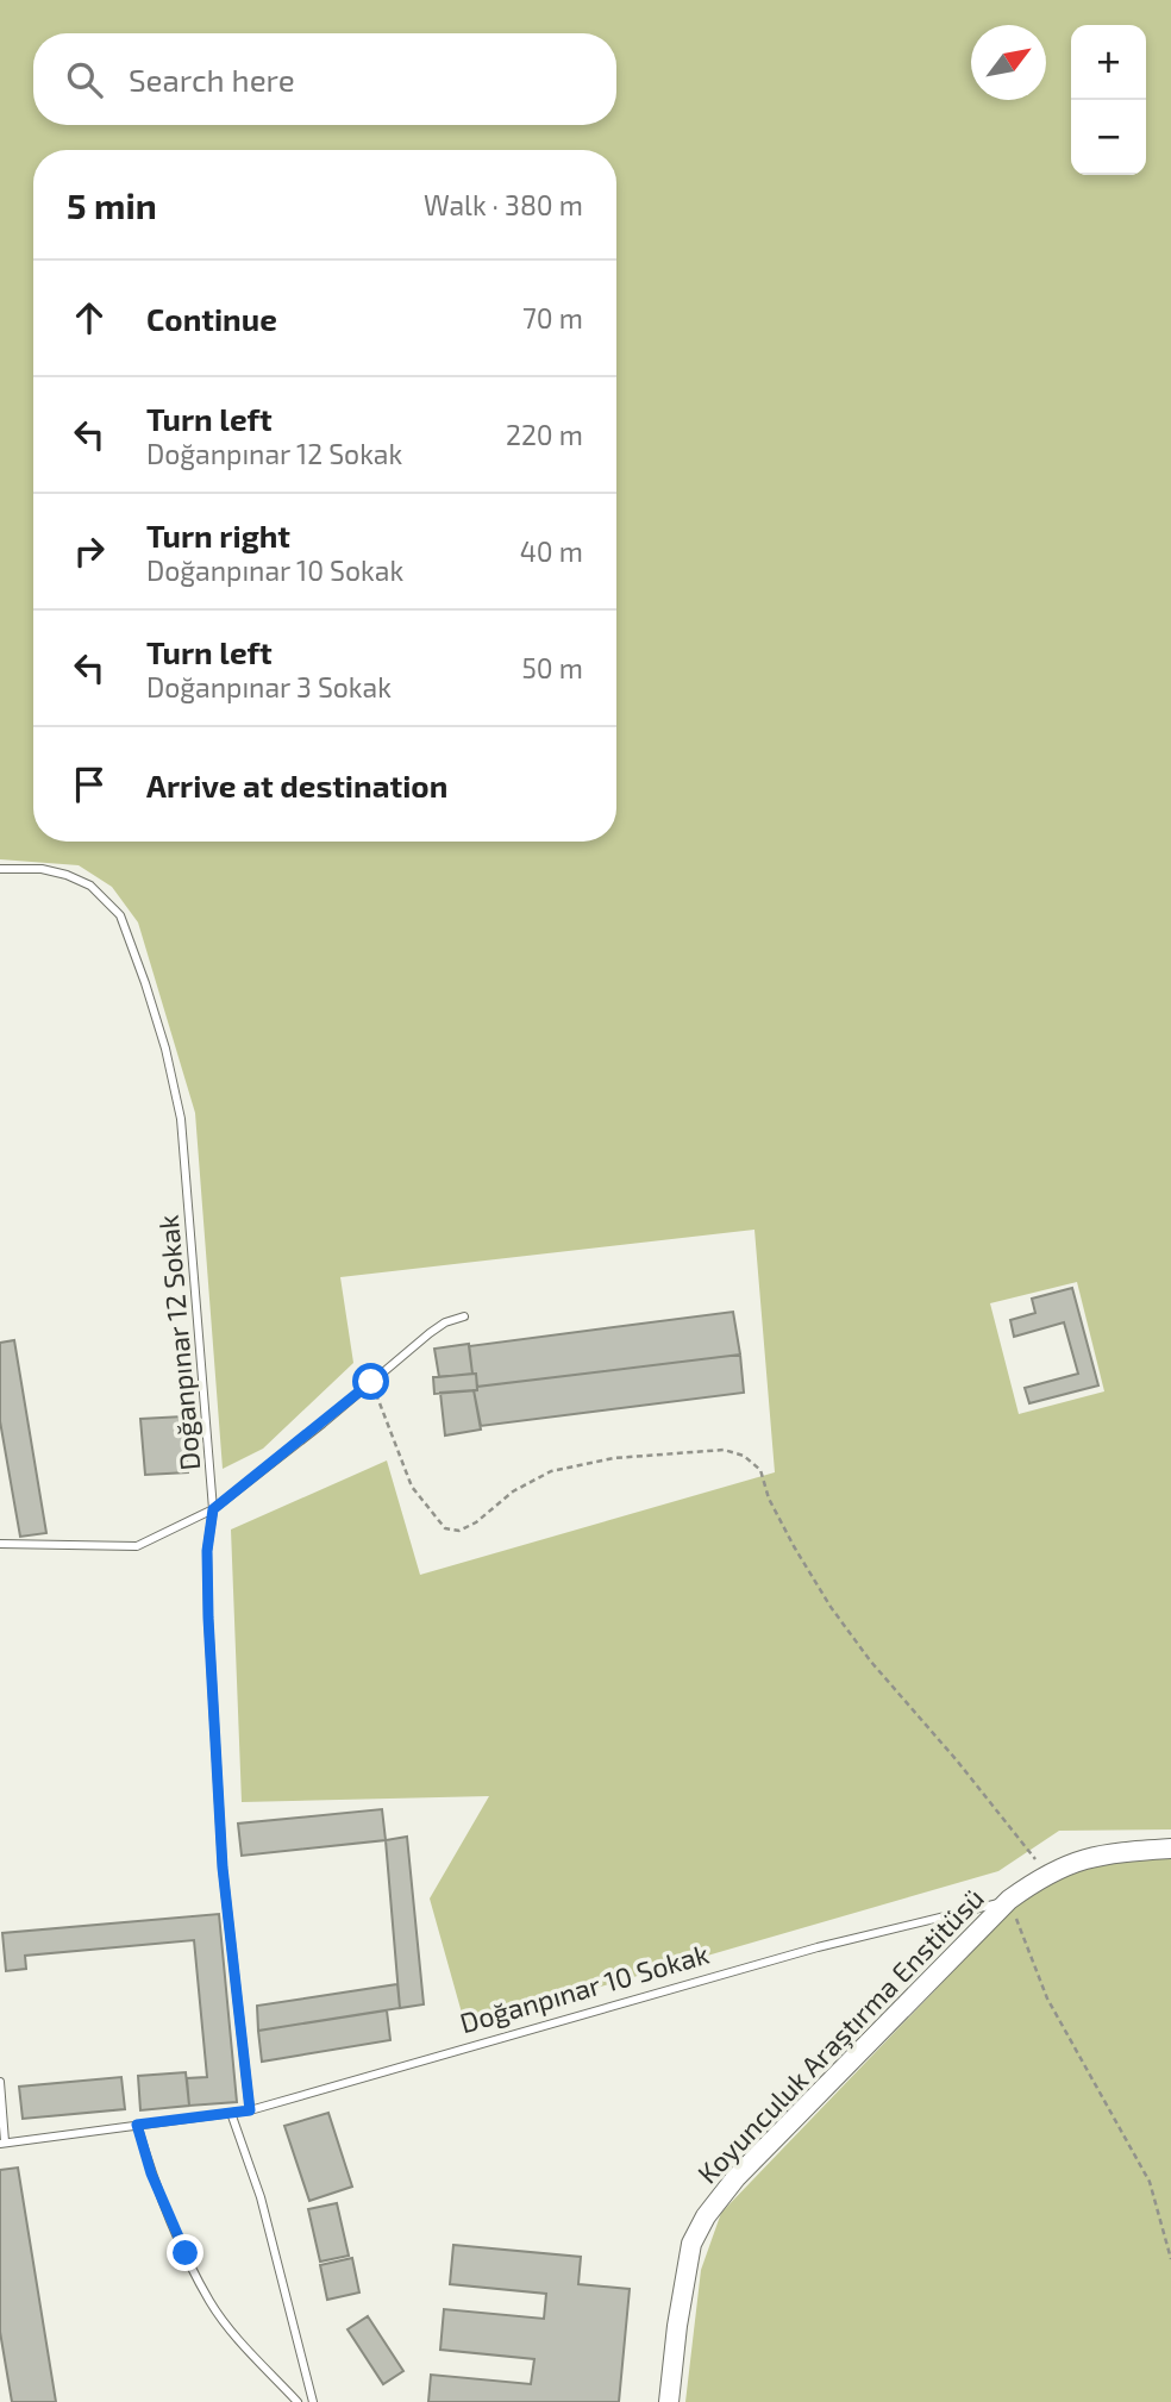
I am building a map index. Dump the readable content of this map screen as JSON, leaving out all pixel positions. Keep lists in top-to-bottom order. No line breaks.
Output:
{"streets":{"street":["Doğanpınar 10 Sokak","Koyunculuk Araştırma Enstitüsü"],"lane":["Doğanpınar 12 Sokak"]},"crossings":[["Doğanpınar 12 Sokak","Doğanpınar 10 Sokak"],["Doğanpınar 10 Sokak","Koyunculuk Araştırma Enstitüsü"]],"north":"top right","page":{"map_buttons":["+","−"],"search":"Search here","heading":["5 min","Walk · 380 m"],"list":[["Continue","70 m"],["Turn left","Doğanpınar 12 Sokak","220 m"],["Turn right","Doğanpınar 10 Sokak","40 m"],["Turn left","Doğanpınar 3 Sokak","50 m"],"Arrive at destination"]}}
